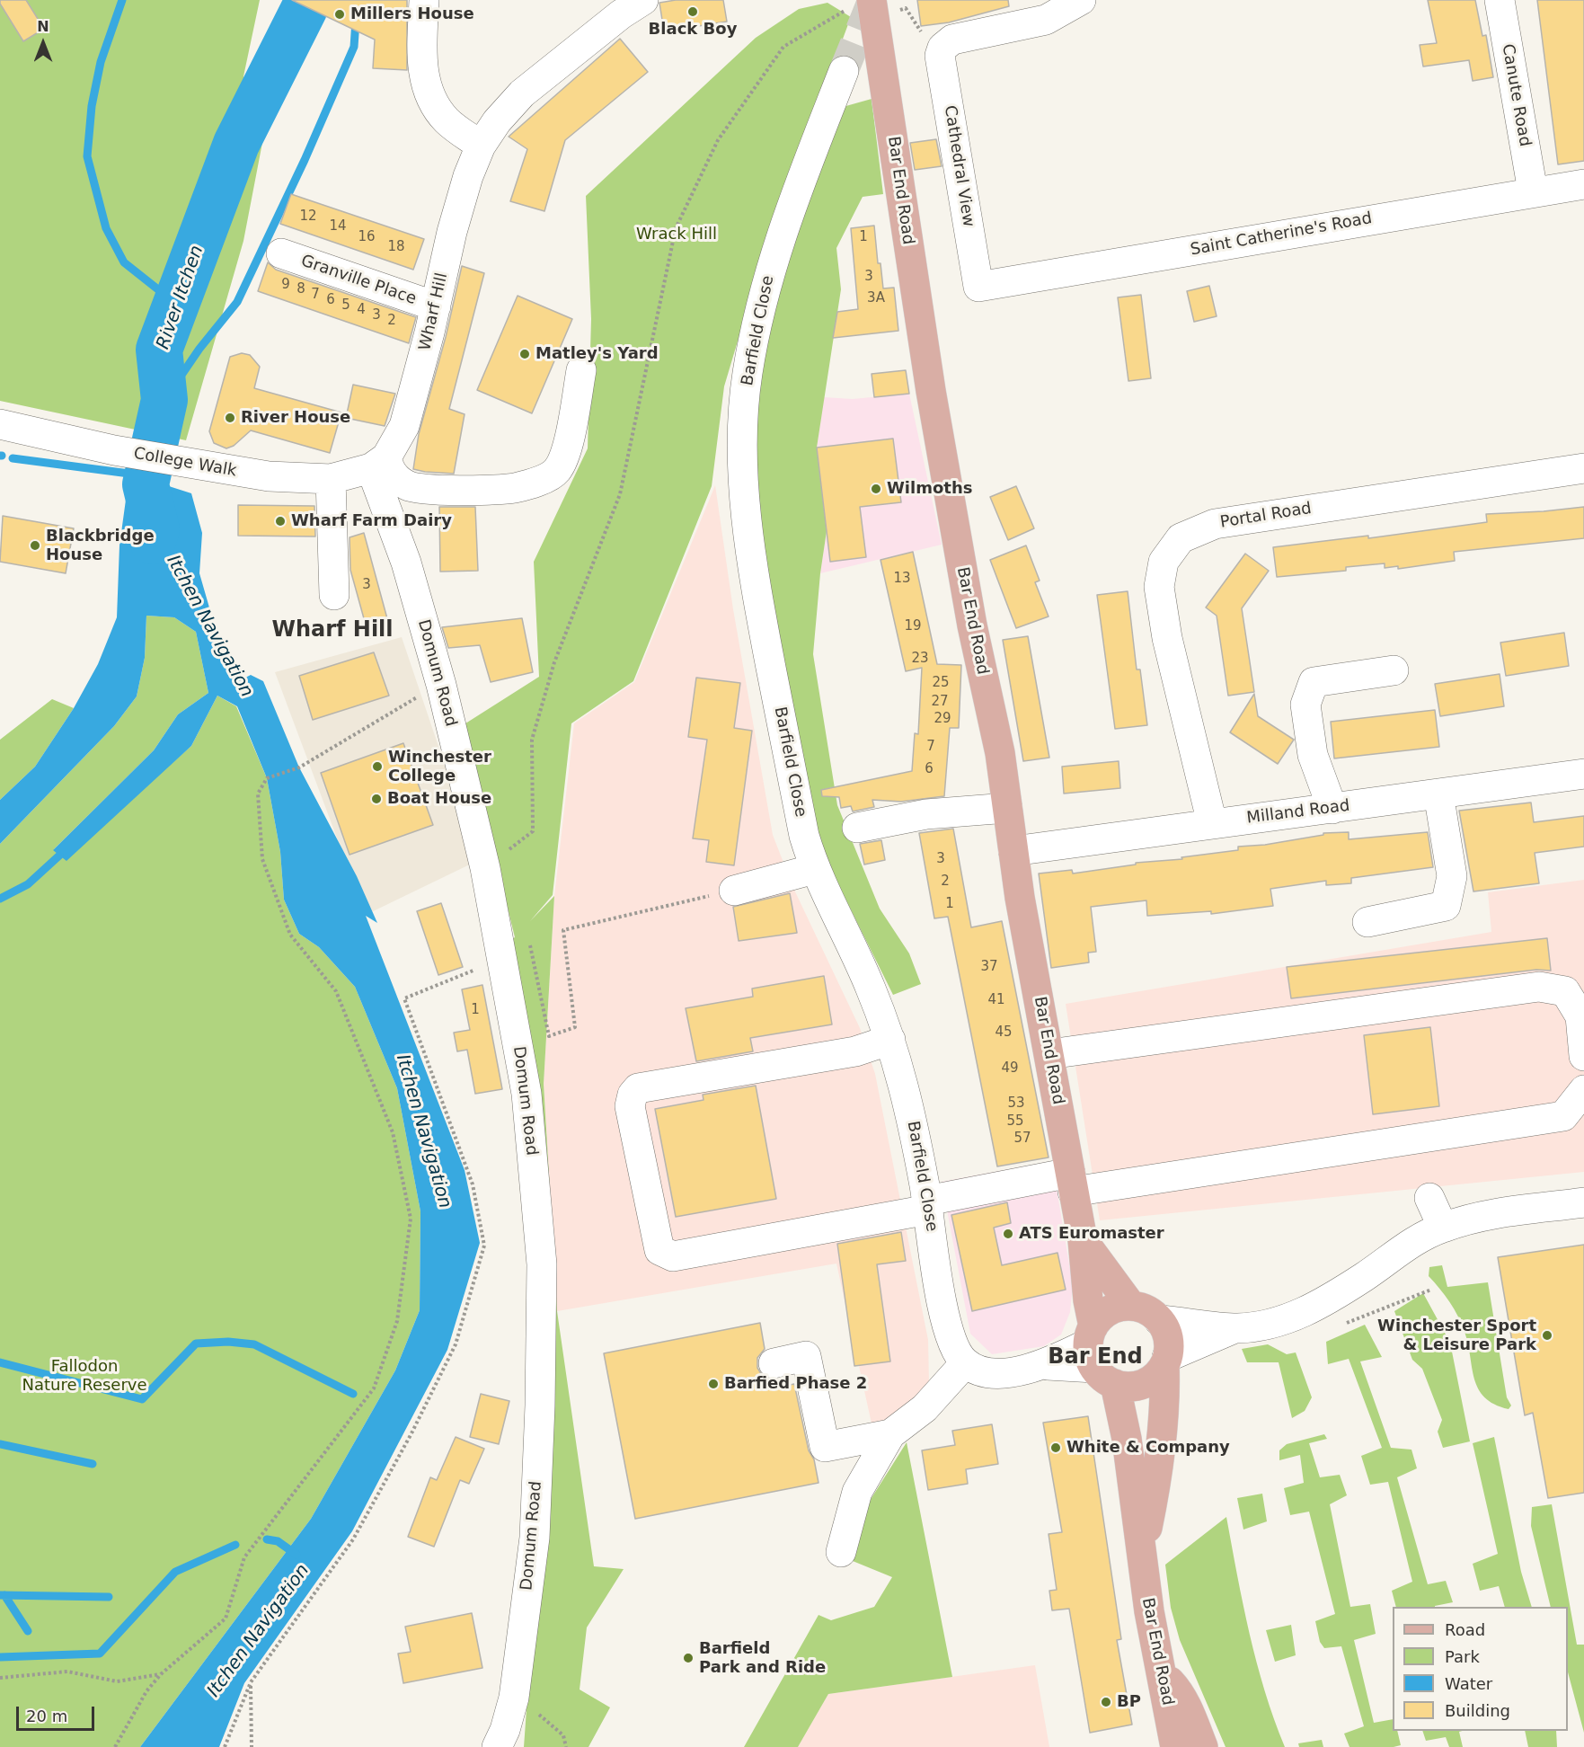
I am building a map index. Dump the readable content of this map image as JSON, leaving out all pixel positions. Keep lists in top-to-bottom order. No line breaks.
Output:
{"streets":{"main road":["Bar End Road"],"street":["Canute Road","Cathedral View","Saint Catherine's Road","Granville Place","Wharf Hill","Barfield Close","College Walk","Portal Road","Domum Road","Milland Road"]},"crossings":[["Canute Road","Saint Catherine's Road"],["Cathedral View","Saint Catherine's Road"],["Bar End Road","Milland Road"],["Granville Place","Wharf Hill"],["Wharf Hill","College Walk"],["Wharf Hill","Domum Road"],["College Walk","Domum Road"],["Portal Road","Milland Road"]],"districts":["Wharf Hill","Bar End"],"water":["River Itchen","Itchen Navigation"],"parks":["Wrack Hill","Fallodon Nature Reserve"],"places":["Black Boy","Millers House","Matley's Yard","River House","Wilmoths","Wharf Farm Dairy","Blackbridge House","Winchester College","Boat House","ATS Euromaster","Winchester Sport & Leisure Park","Barfied Phase 2","White & Company","Barfield Park and Ride","BP"],"house_numbers":["12","14","16","1","18","3","9","8","7","3A","6","5","4","3","2","13","3","19","23","25","27","29","7","6","3","2","1","37","41","1","45","49","53","55","57"],"legend":["Road","Park","Water","Building"],"scale_bar":"20 m","north":"top"}
